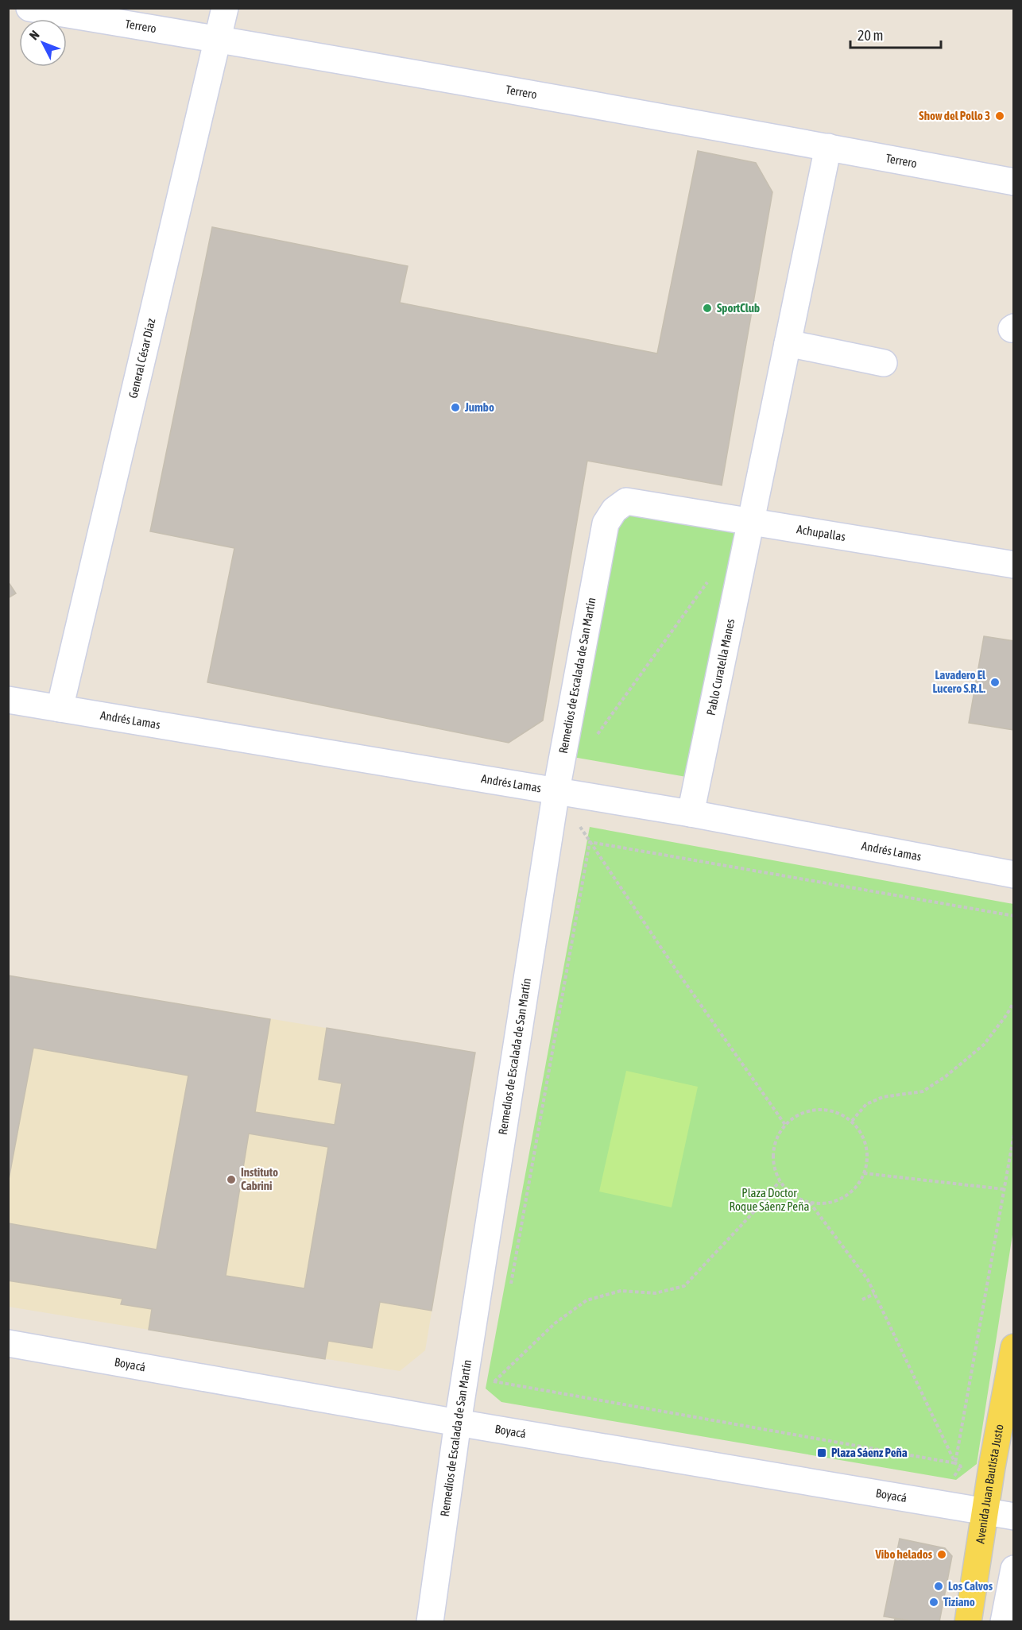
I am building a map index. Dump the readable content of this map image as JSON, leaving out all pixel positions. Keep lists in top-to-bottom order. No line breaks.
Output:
{"streets":{"main road":["Avenida Juan Bautista Justo"],"street":["Terrero","General César Díaz","Achupallas","Pablo Curatella Manes","Remedios de Escalada de San Martín","Andrés Lamas","Boyacá"]},"crossings":[["Terrero","General César Díaz"],["Terrero","Pablo Curatella Manes"],["General César Díaz","Andrés Lamas"],["Achupallas","Pablo Curatella Manes"],["Achupallas","Remedios de Escalada de San Martín"],["Pablo Curatella Manes","Andrés Lamas"],["Remedios de Escalada de San Martín","Andrés Lamas"],["Remedios de Escalada de San Martín","Boyacá"],["Boyacá","Avenida Juan Bautista Justo"]],"parks":["Plaza Doctor Roque Sáenz Peña"],"places":{"other":["Show del Pollo 3","SportClub","Jumbo","Lavadero El Lucero S.R.L.","Instituto Cabrini","Vibo helados","Los Calvos","Tiziano"],"transit":["Plaza Sáenz Peña"]},"scale_bar":"20 m","north":"top left"}
